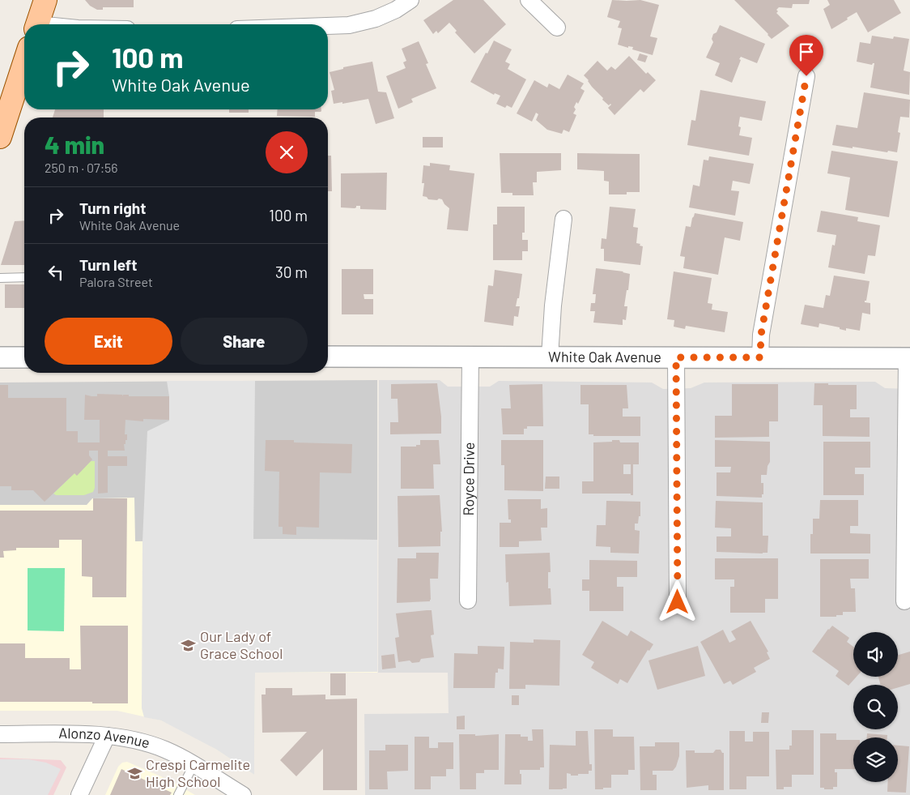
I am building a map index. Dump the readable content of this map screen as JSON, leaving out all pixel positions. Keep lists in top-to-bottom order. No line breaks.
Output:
{"streets":{"street":["White Oak Avenue","Royce Drive","Alonzo Avenue"]},"crossings":[["White Oak Avenue","Royce Drive"]],"places":{"school or university":["Our Lady of Grace School","Crespi Carmelite High School"]},"page":{"turn":["100 m","White Oak Avenue"],"heading":["4 min","250 m · 07:56"],"list":[{"name":"Turn right","note":"White Oak Avenue","value":"100 m"},{"name":"Turn left","note":"Palora Street","value":"30 m"}],"buttons":["Exit","Share"]}}
